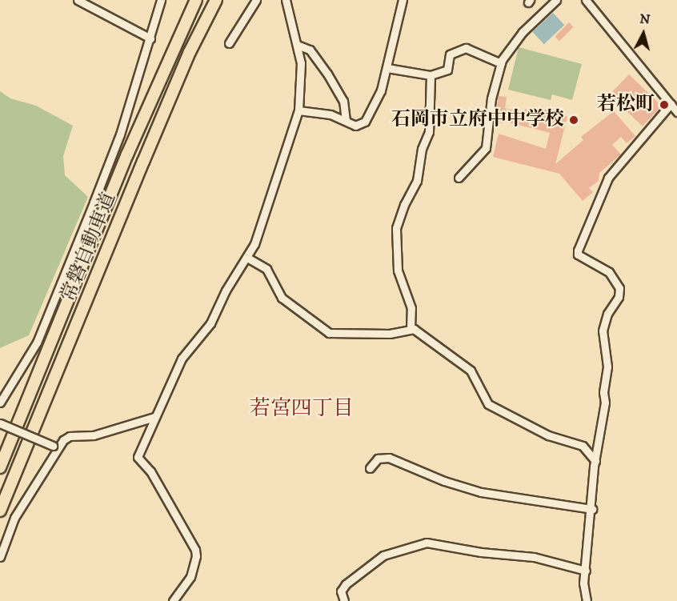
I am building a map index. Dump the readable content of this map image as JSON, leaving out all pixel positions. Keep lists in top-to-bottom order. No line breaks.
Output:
{"streets":{"highway":["常磐自動車道"]},"districts":["若宮四丁目"],"places":["若松町","石岡市立府中中学校"],"north":"top"}
